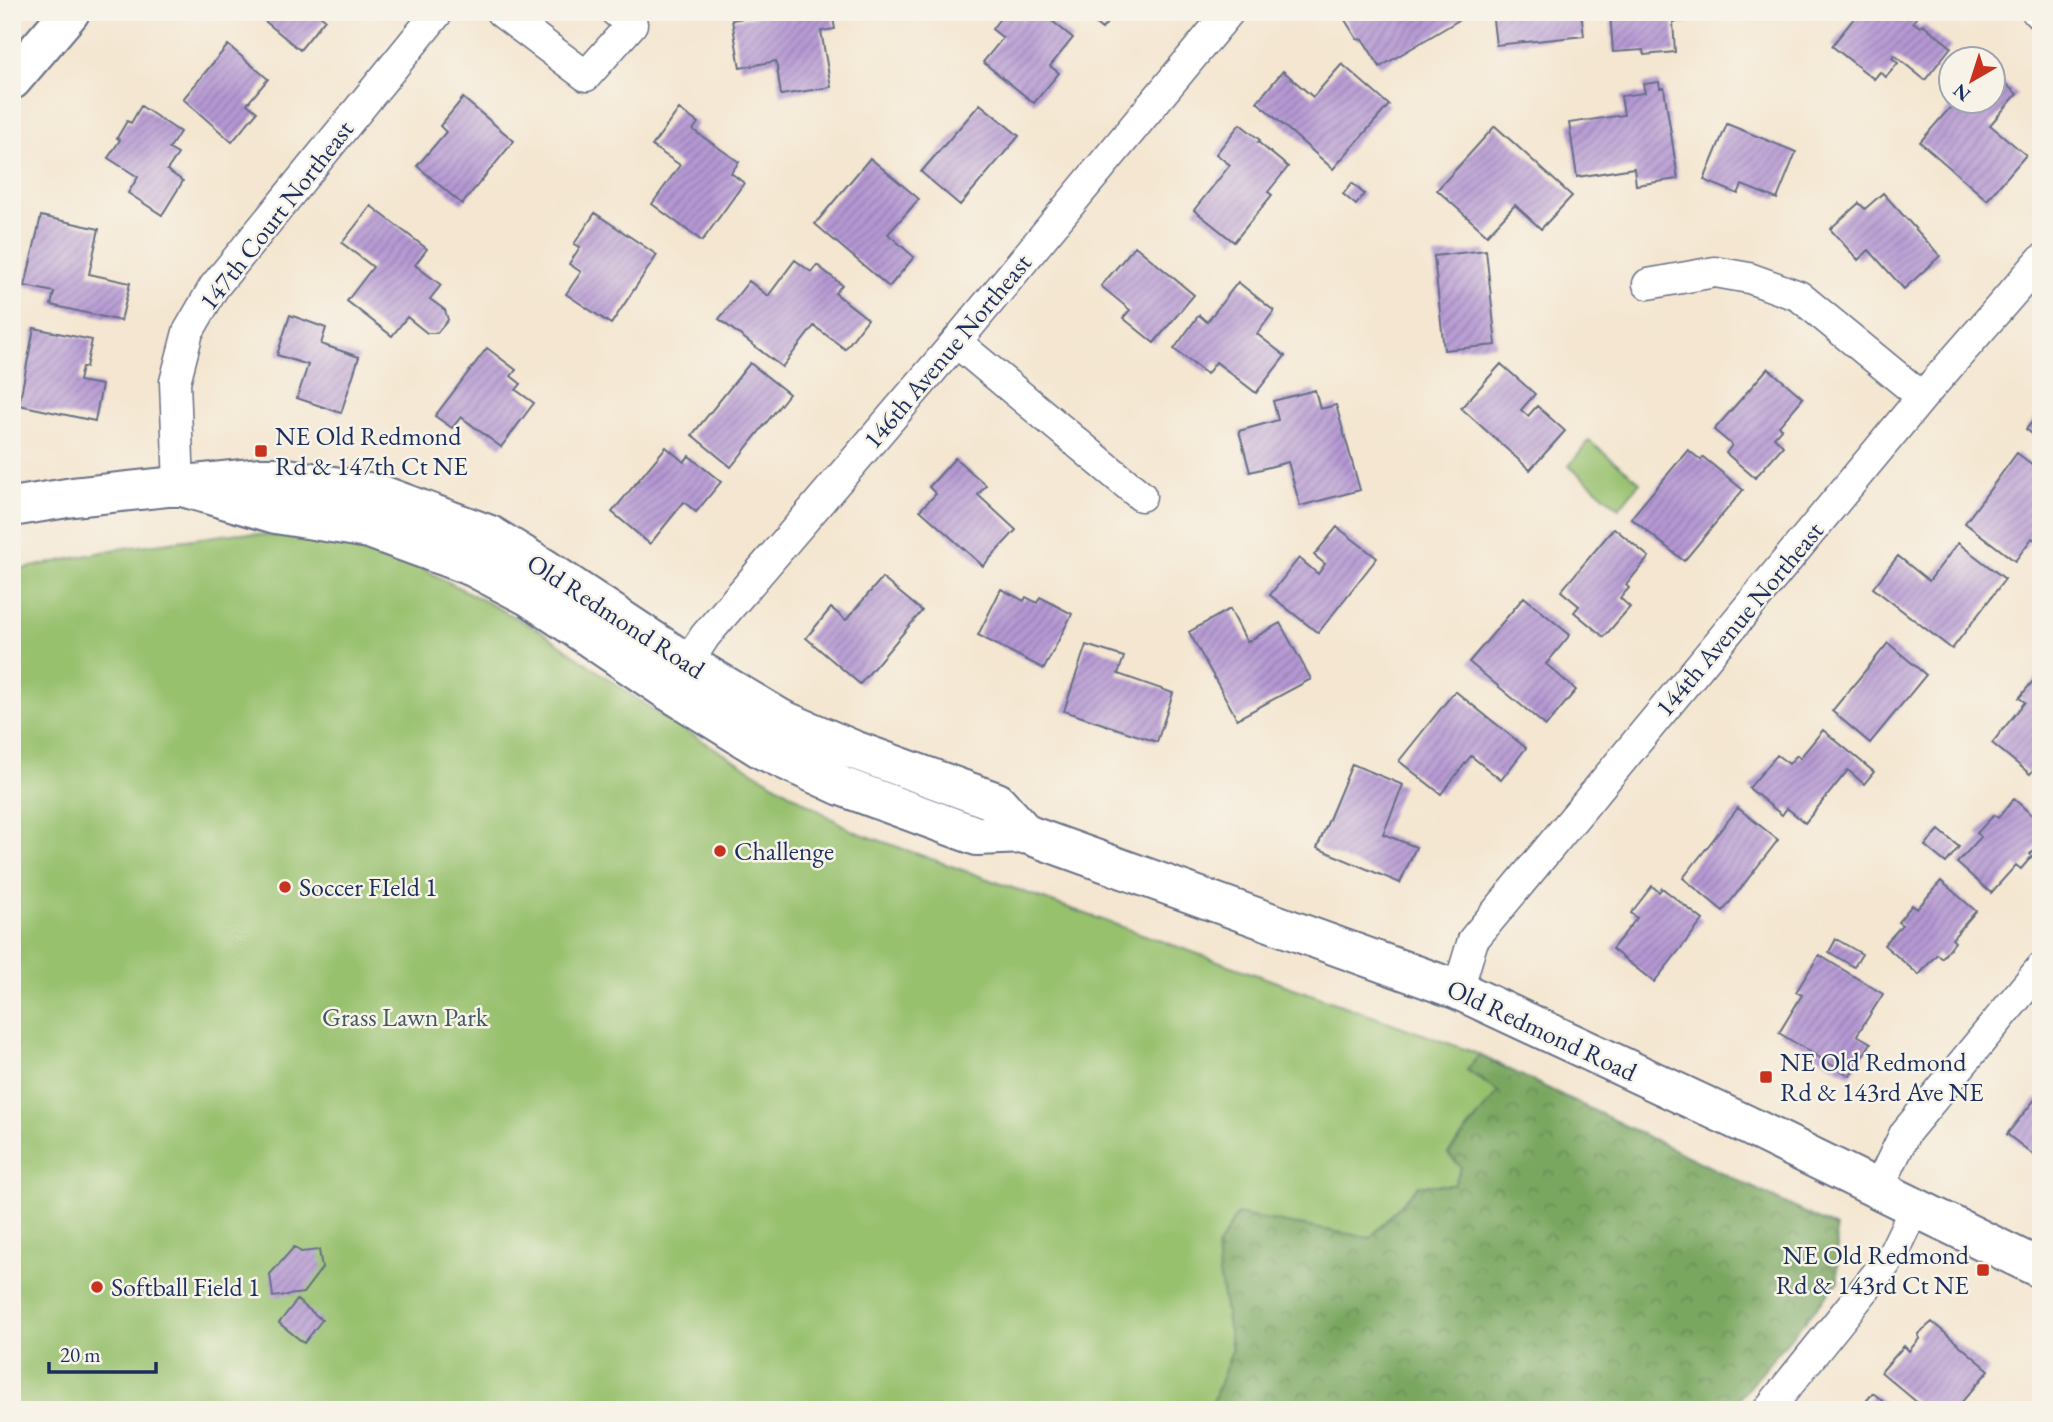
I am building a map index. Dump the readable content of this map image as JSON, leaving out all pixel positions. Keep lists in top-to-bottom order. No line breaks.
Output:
{"streets":{"main road":["Old Redmond Road"],"street":["147th Court Northeast","146th Avenue Northeast","144th Avenue Northeast"]},"crossings":[["147th Court Northeast","Old Redmond Road"],["146th Avenue Northeast","Old Redmond Road"],["Old Redmond Road","144th Avenue Northeast"]],"parks":["Grass Lawn Park"],"places":{"transit":["NE Old Redmond Rd & 147th Ct NE","NE Old Redmond Rd & 143rd Ave NE","NE Old Redmond Rd & 143rd Ct NE"],"other":["Challenge","Soccer FIeld 1","Softball Field 1"]},"scale_bar":"20 m","north":"bottom left"}
